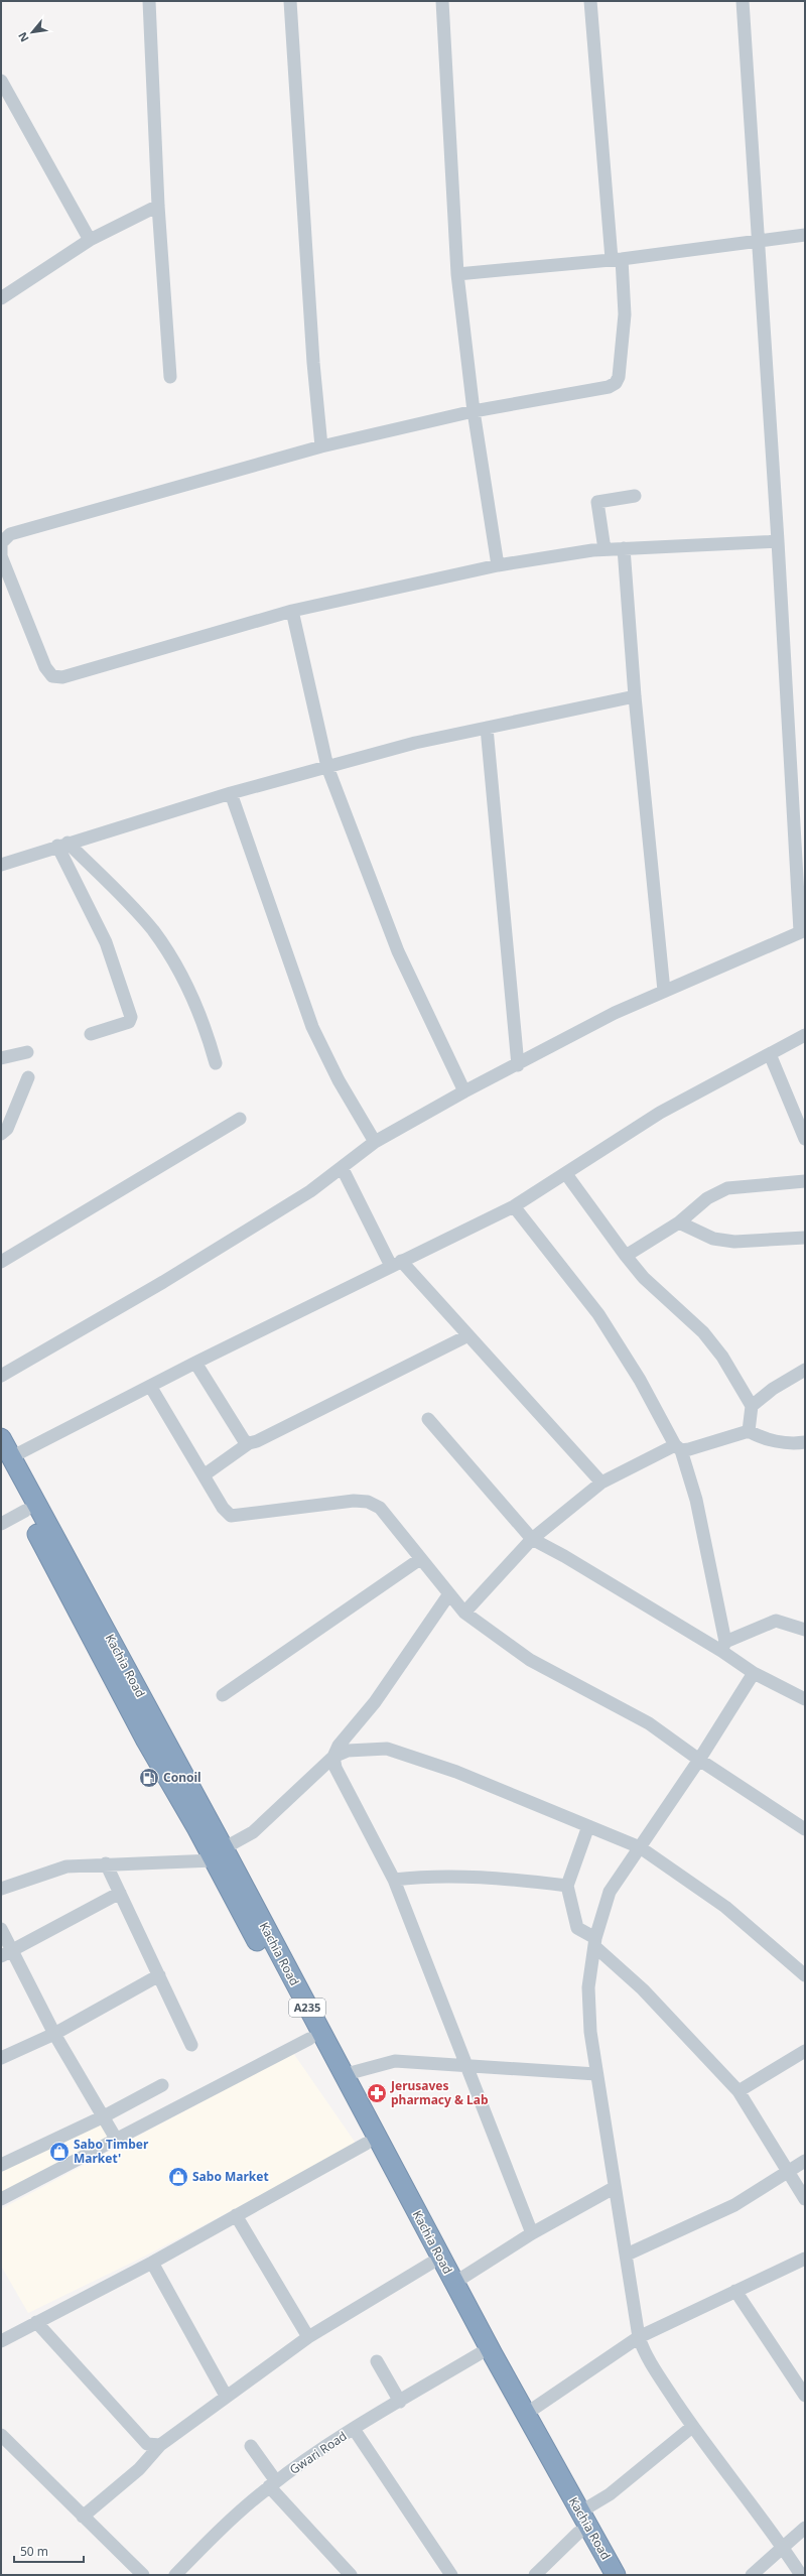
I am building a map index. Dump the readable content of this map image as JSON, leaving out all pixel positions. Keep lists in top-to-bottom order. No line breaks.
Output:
{"streets":{"highway":["Kachia Road","A235"],"street":["Gwari Road"]},"crossings":[["Kachia Road","Gwari Road"]],"places":{"fuel station":["Conoil"],"pharmacy":["Jerusaves pharmacy & Lab"],"shop":["Sabo Timber Market'","Sabo Market"]},"scale_bar":"50 m","north":"bottom left"}
